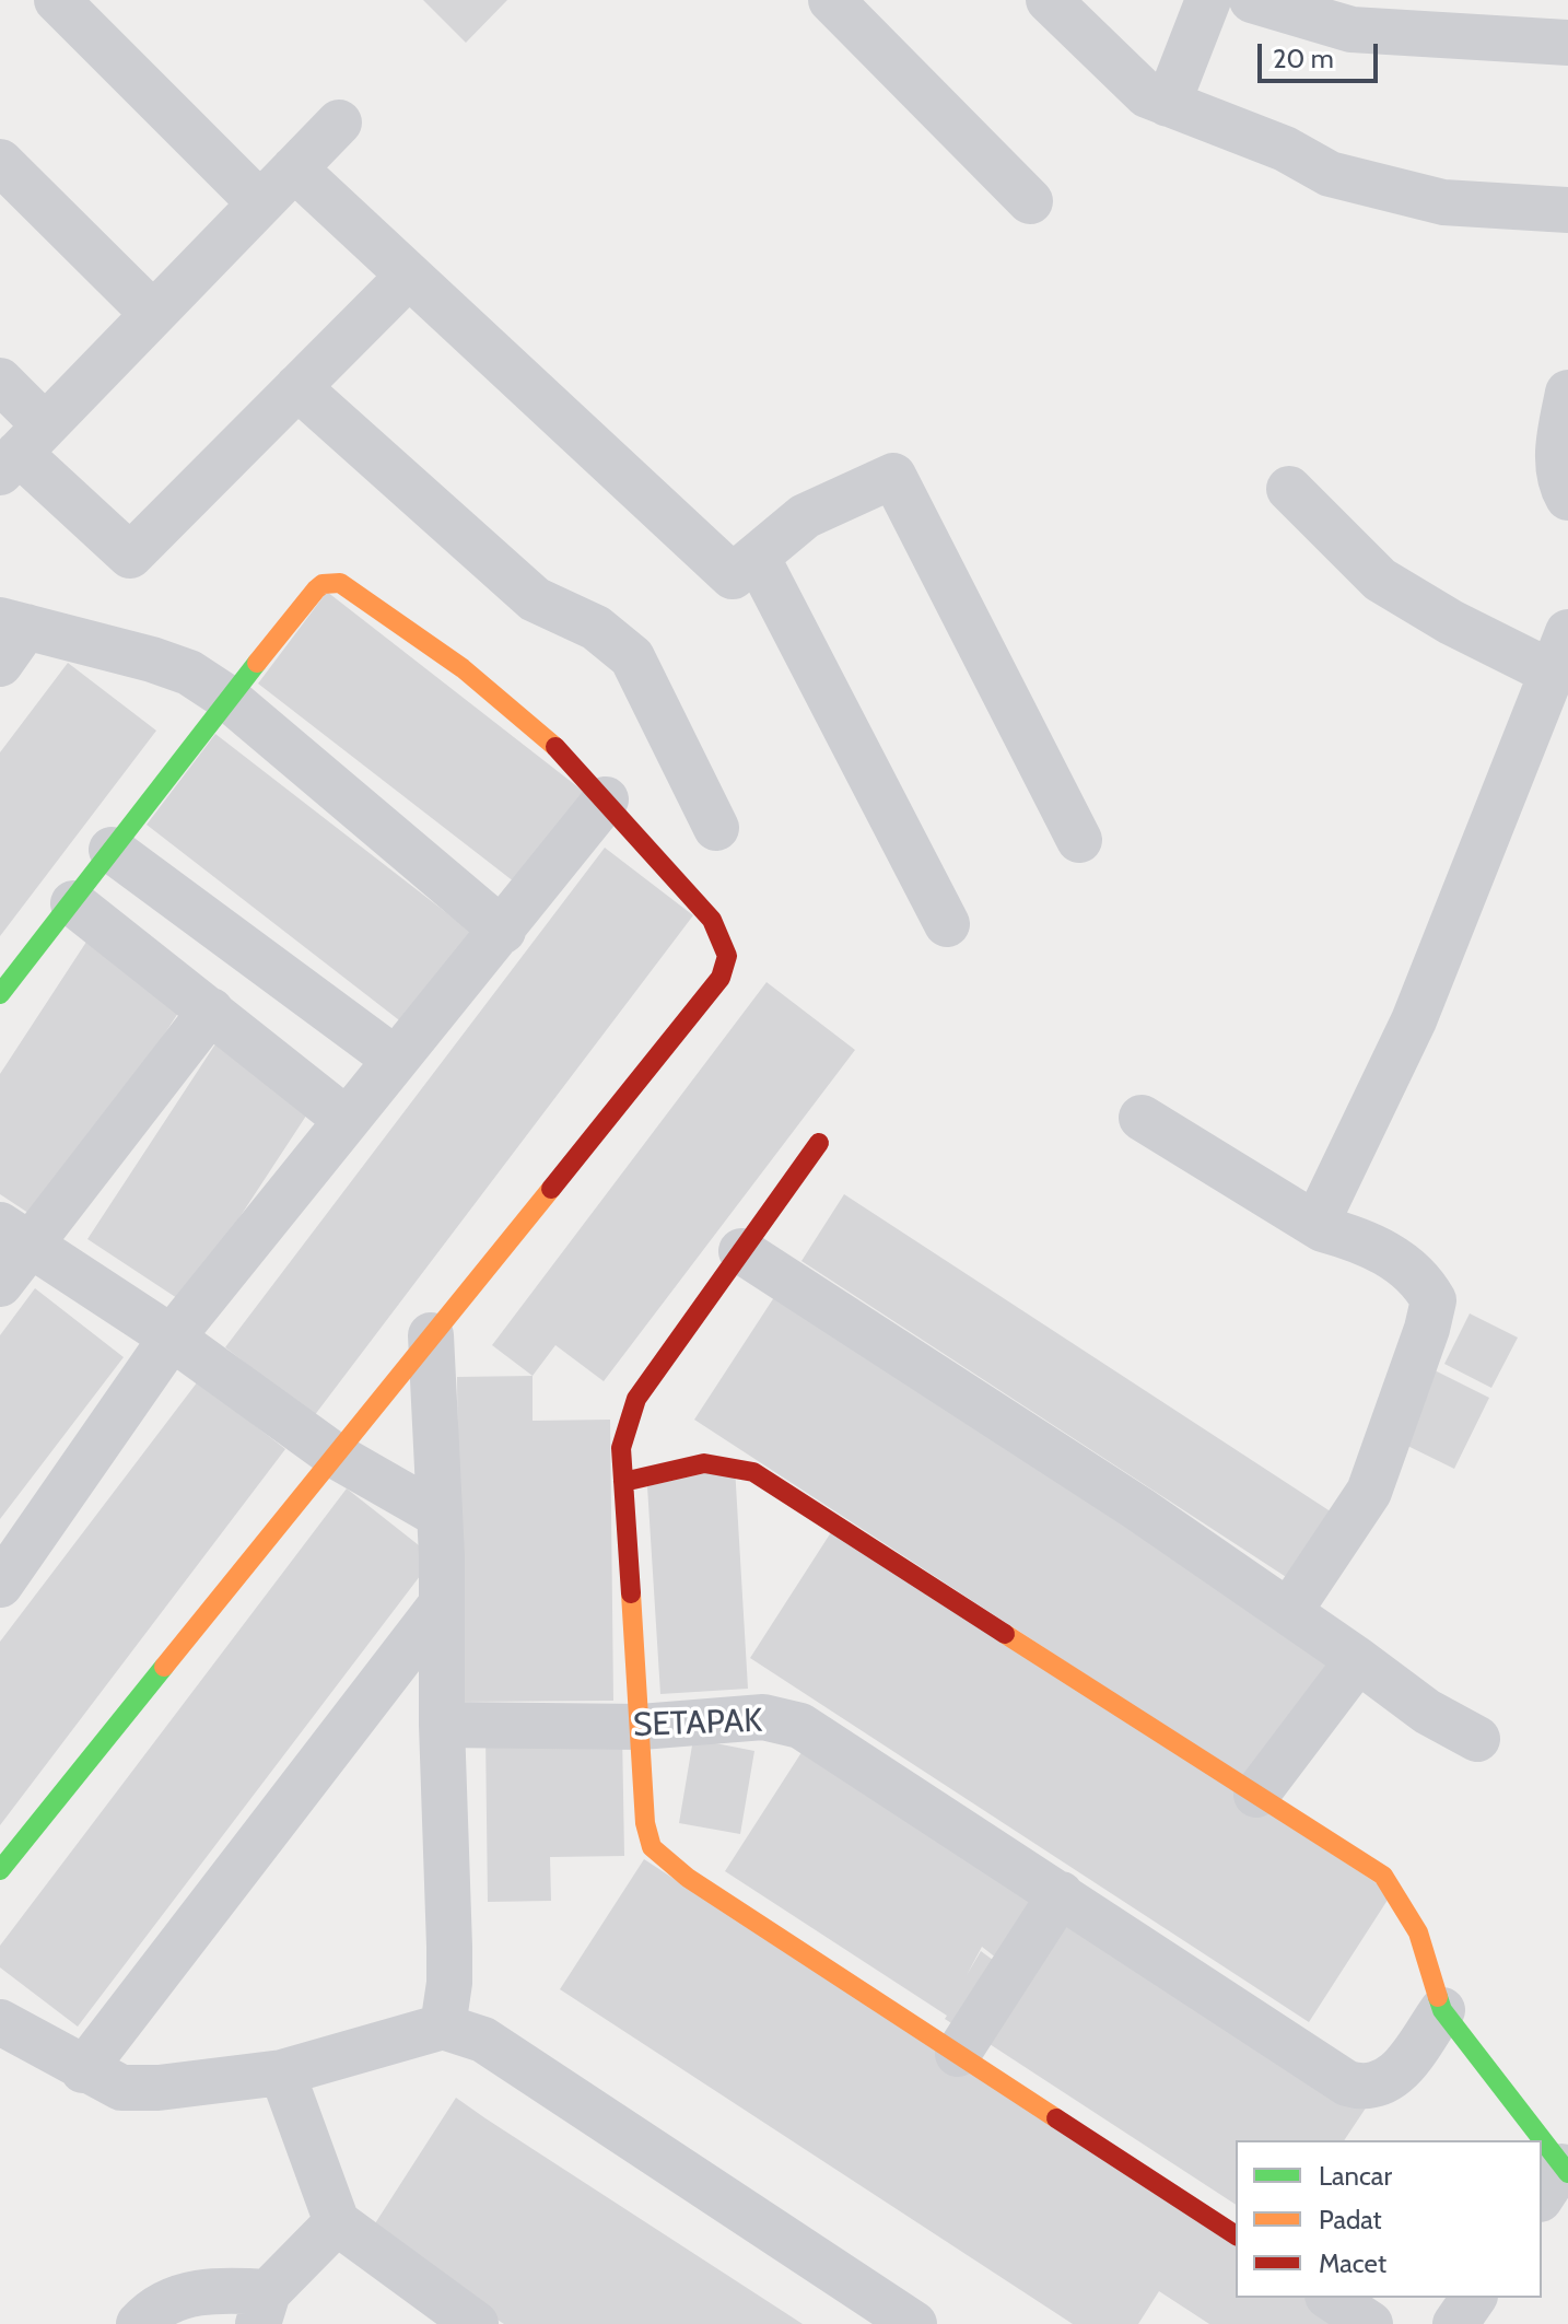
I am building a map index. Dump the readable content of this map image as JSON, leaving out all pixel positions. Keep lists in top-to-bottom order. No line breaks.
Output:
{"streets":{"street":["SETAPAK"]},"legend":["Lancar","Padat","Macet"],"scale_bar":"20 m"}
